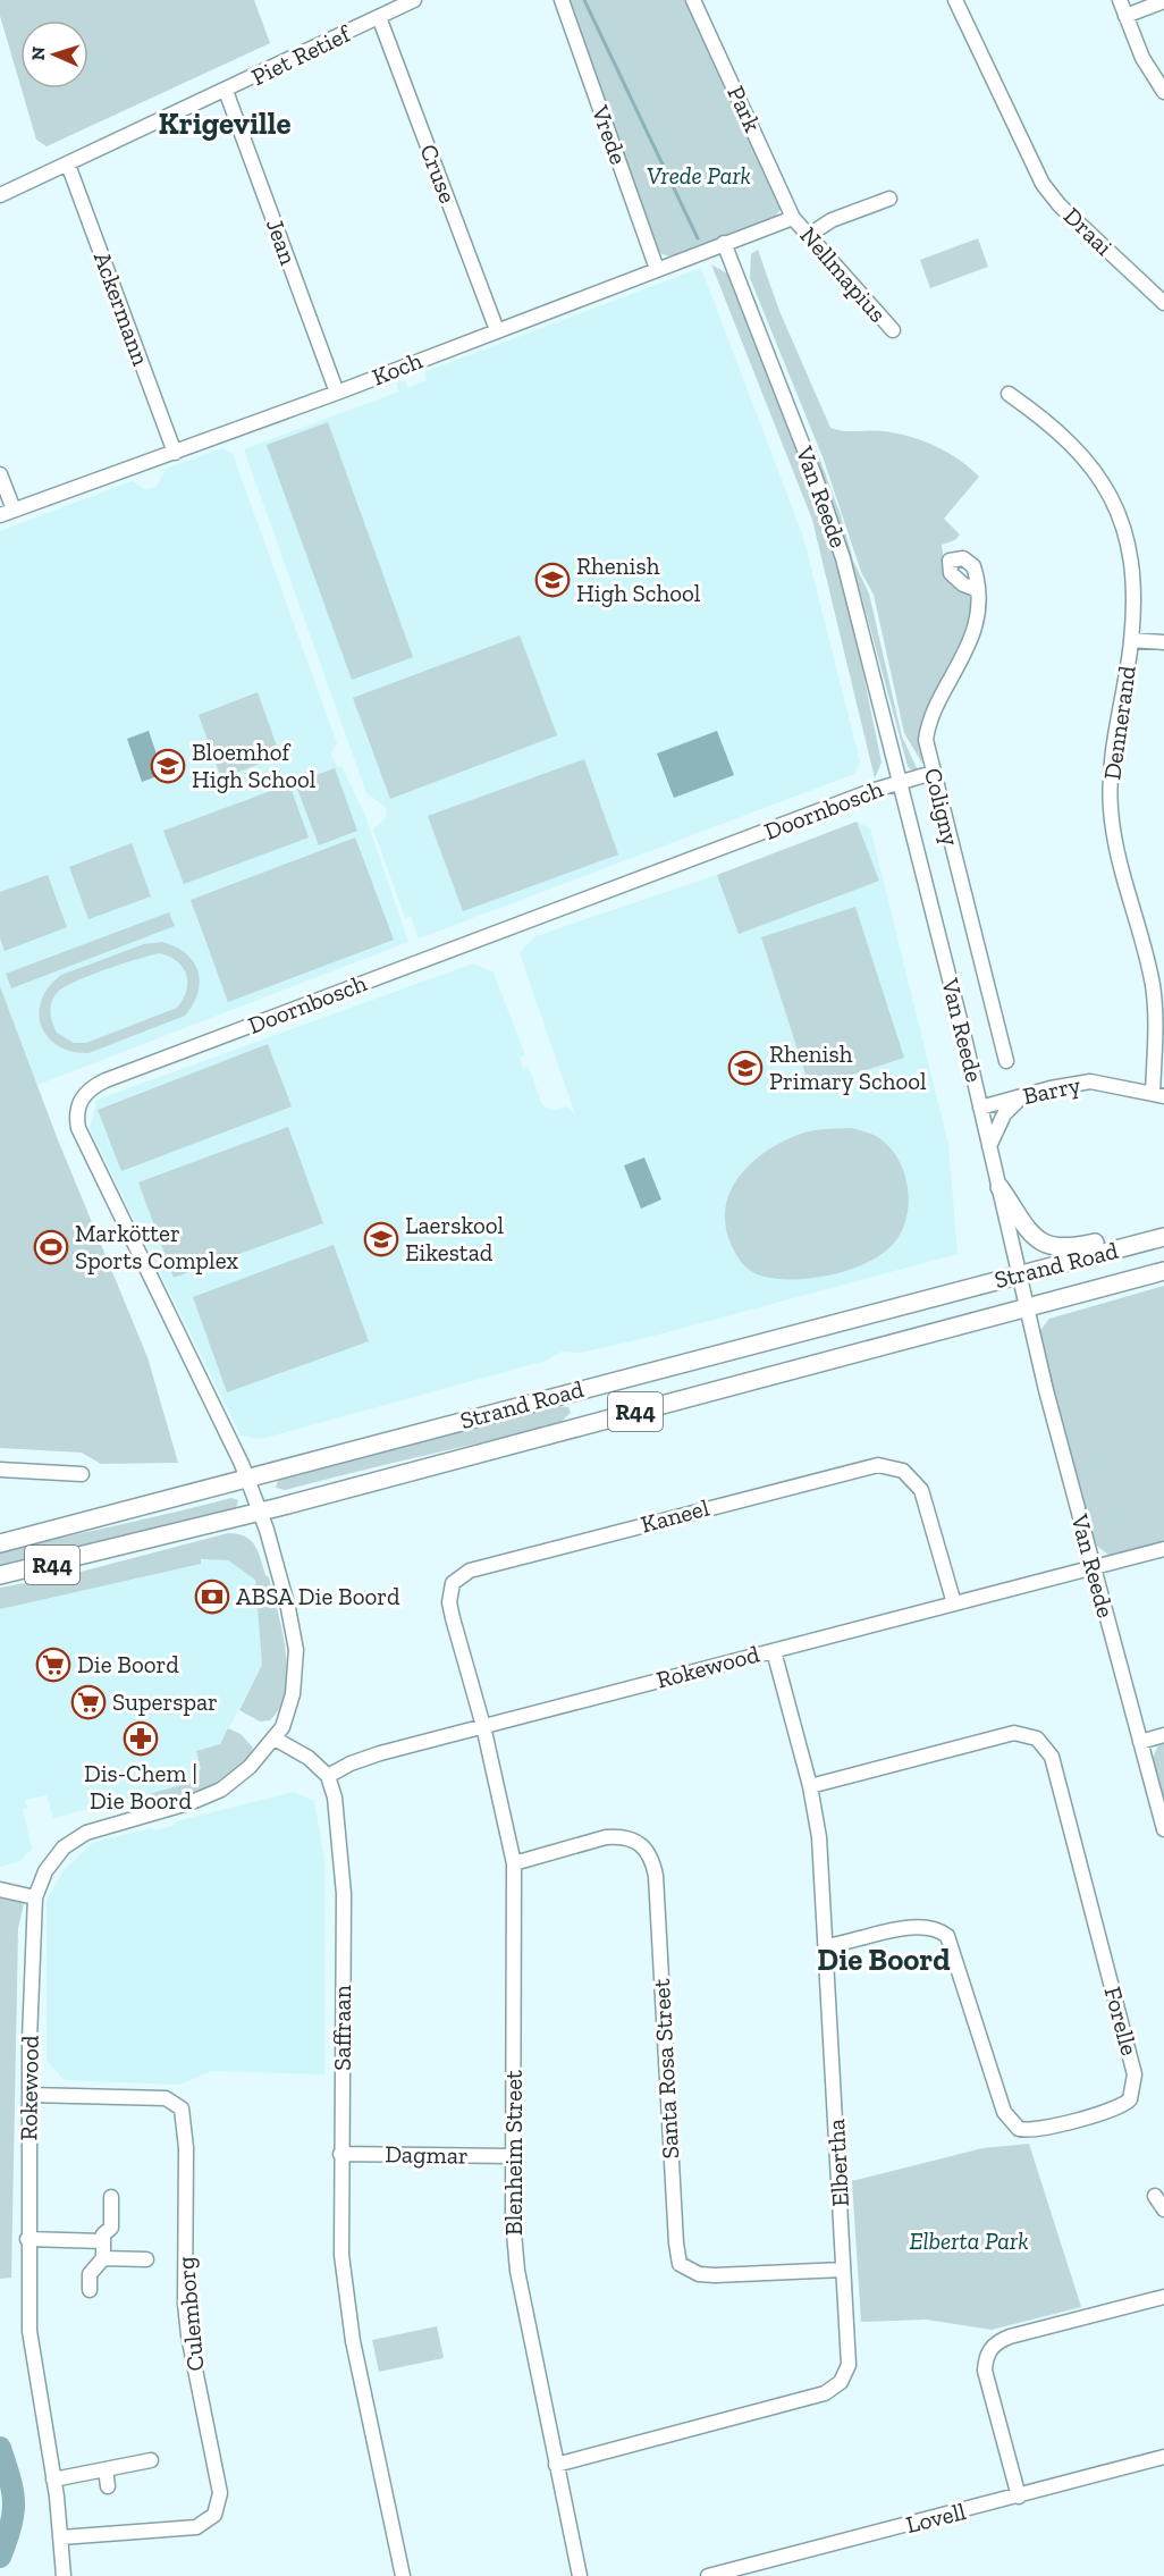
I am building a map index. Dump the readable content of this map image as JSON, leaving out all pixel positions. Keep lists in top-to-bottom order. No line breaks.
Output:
{"streets":{"main road":["Strand Road","R44"],"street":["Piet Retief","Park","Vrede","Cruse","Draai","Jean","Nellmapius","Ackermann","Koch","Van Reede","Dennerand","Coligny","Doornbosch","Barry","Kaneel","Rokewood","Forelle","Saffraan","Santa Rosa Street","Blenheim Street","Dagmar","Elbertha","Culemborg","Lovell"]},"crossings":[["Piet Retief","Cruse"],["Piet Retief","Jean"],["Piet Retief","Ackermann"],["Park","Nellmapius"],["Park","Koch"],["Vrede","Koch"],["Cruse","Koch"],["Jean","Koch"],["Nellmapius","Koch"],["Ackermann","Koch"],["Koch","Van Reede"],["Van Reede","Doornbosch"],["Van Reede","Barry"],["Van Reede","Strand Road"],["Van Reede","Rokewood"],["Dennerand","Barry"],["Coligny","Doornbosch"],["Doornbosch","Strand Road"],["Kaneel","Rokewood"],["Kaneel","Blenheim Street"],["Rokewood","Saffraan"],["Rokewood","Blenheim Street"],["Rokewood","Elbertha"],["Rokewood","Culemborg"],["Forelle","Elbertha"],["Saffraan","Dagmar"],["Santa Rosa Street","Blenheim Street"],["Santa Rosa Street","Elbertha"],["Blenheim Street","Dagmar"],["Blenheim Street","Elbertha"]],"districts":["Krigeville","Die Boord"],"parks":["Vrede Park","Elberta Park"],"places":{"school or university":["Rhenish High School","Bloemhof High School","Rhenish Primary School","Laerskool Eikestad"],"sports":["Markötter Sports Complex"],"bank":["ABSA Die Boord"],"supermarket":["Die Boord","Superspar"],"pharmacy":["Dis-Chem | Die Boord"]},"north":"left"}
